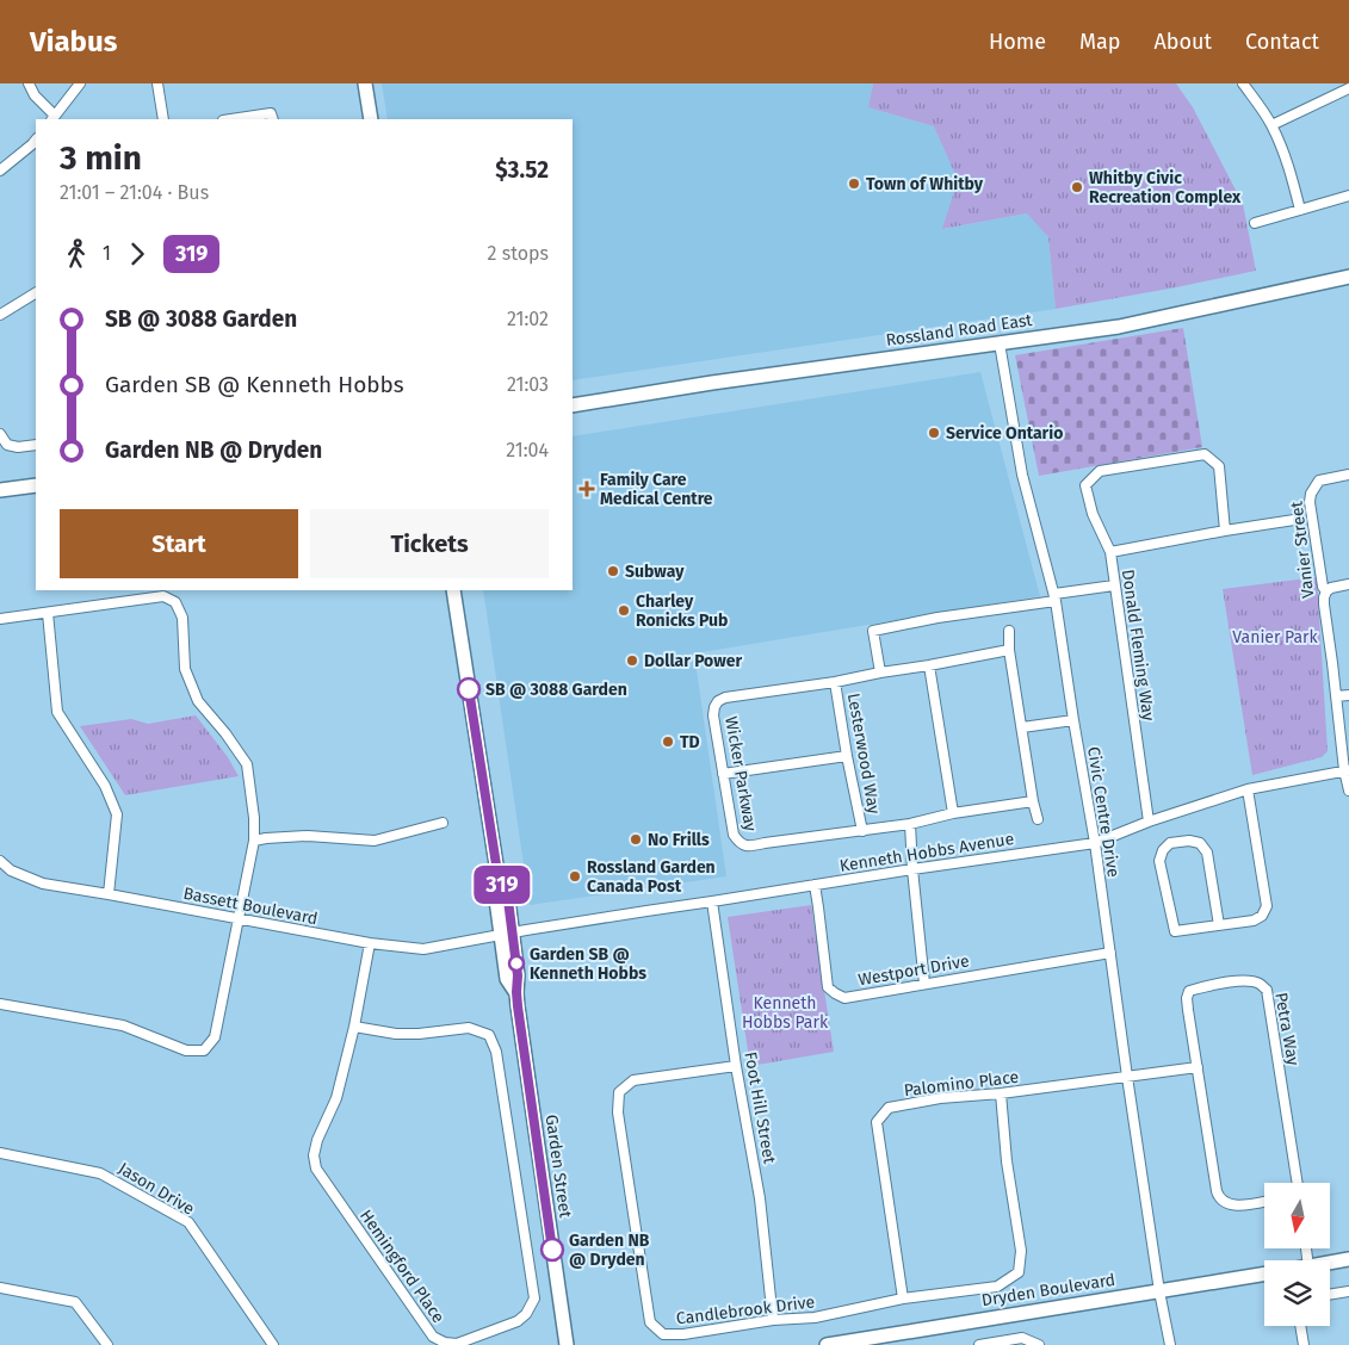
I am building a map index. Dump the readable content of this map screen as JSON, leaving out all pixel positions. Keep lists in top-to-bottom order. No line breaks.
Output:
{"streets":{"street":["Rossland Road East","Vanier Street","Donald Fleming Way","Lesterwood Way","Wicker Parkway","Civic Centre Drive","Kenneth Hobbs Avenue","Bassett Boulevard","Westport Drive","Petra Way","Palomino Place","Foot Hill Street","Garden Street","Jason Drive","Hemingford Place","Dryden Boulevard","Candlebrook Drive"]},"crossings":[["Rossland Road East","Civic Centre Drive"],["Vanier Street","Kenneth Hobbs Avenue"],["Donald Fleming Way","Kenneth Hobbs Avenue"],["Lesterwood Way","Wicker Parkway"],["Civic Centre Drive","Kenneth Hobbs Avenue"],["Civic Centre Drive","Westport Drive"],["Civic Centre Drive","Palomino Place"],["Civic Centre Drive","Dryden Boulevard"],["Kenneth Hobbs Avenue","Bassett Boulevard"],["Kenneth Hobbs Avenue","Westport Drive"],["Kenneth Hobbs Avenue","Foot Hill Street"],["Kenneth Hobbs Avenue","Garden Street"],["Bassett Boulevard","Garden Street"],["Bassett Boulevard","Hemingford Place"],["Palomino Place","Candlebrook Drive"],["Foot Hill Street","Candlebrook Drive"]],"parks":["Vanier Park","Kenneth Hobbs Park"],"places":{"other":["Town of Whitby","Whitby Civic Recreation Complex","Service Ontario","Subway","Charley Ronicks Pub","Dollar Power","SB @ 3088 Garden","TD","No Frills","Rossland Garden Canada Post","Garden SB @ Kenneth Hobbs","Garden NB @ Dryden"],"health":["Family Care Medical Centre"]},"lines":["bus line 319"],"north":"bottom","page":{"header":"Viabus","nav":["Home","Map","About","Contact"],"on_map":"319","heading":["3 min","21:01 – 21:04 · Bus","$3.52"],"legs":["1","319","2 stops"],"list":[{"name":"SB @ 3088 Garden","value":"21:02"},{"name":"Garden SB @ Kenneth Hobbs","value":"21:03"},{"name":"Garden NB @ Dryden","value":"21:04"}],"buttons":["Start","Tickets"]}}
